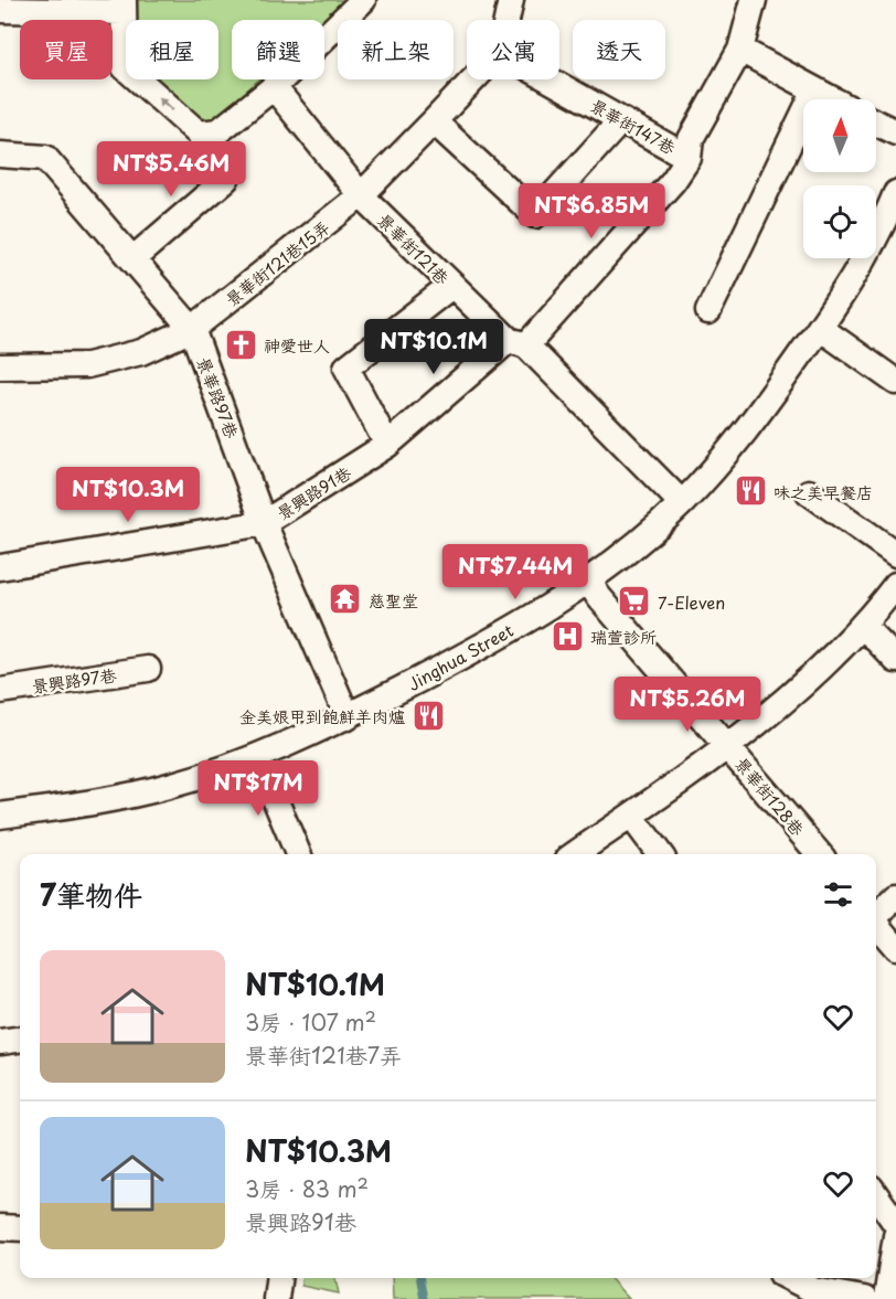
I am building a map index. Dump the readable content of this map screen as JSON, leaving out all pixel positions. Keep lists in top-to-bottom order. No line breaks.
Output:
{"streets":{"street":["景華街147巷","景華街121巷","景華街121巷15弄","景華路97巷","景興路91巷","Jinghua Street","景興路97巷","景華街128巷"]},"crossings":[["景華街147巷","景興路91巷"],["景華街121巷","景華街121巷15弄"],["景華街121巷","景興路91巷"],["景華街121巷","Jinghua Street"],["景華街121巷15弄","景華路97巷"],["景華路97巷","景興路91巷"],["景華路97巷","Jinghua Street"],["Jinghua Street","景華街128巷"]],"places":{"church":["神愛世人"],"restaurant":["味之美早餐店","金美娘甲到飽鮮羊肉爐"],"temple":["慈聖堂"],"supermarket":["7-Eleven"],"hospital":["瑞萱診所"]},"north":"top","page":{"chip":["買屋","租屋","篩選","新上架","公寓","透天"],"price":["NT$5.46M","NT$6.85M","NT$10.1M","NT$10.3M","NT$7.44M","NT$5.26M","NT$17M"],"heading":"7筆物件","list":[{"name":"NT$10.1M","note":"3房 · 107 m² · 景華街121巷7弄"},{"name":"NT$10.3M","note":"3房 · 83 m² · 景興路91巷"}]}}
